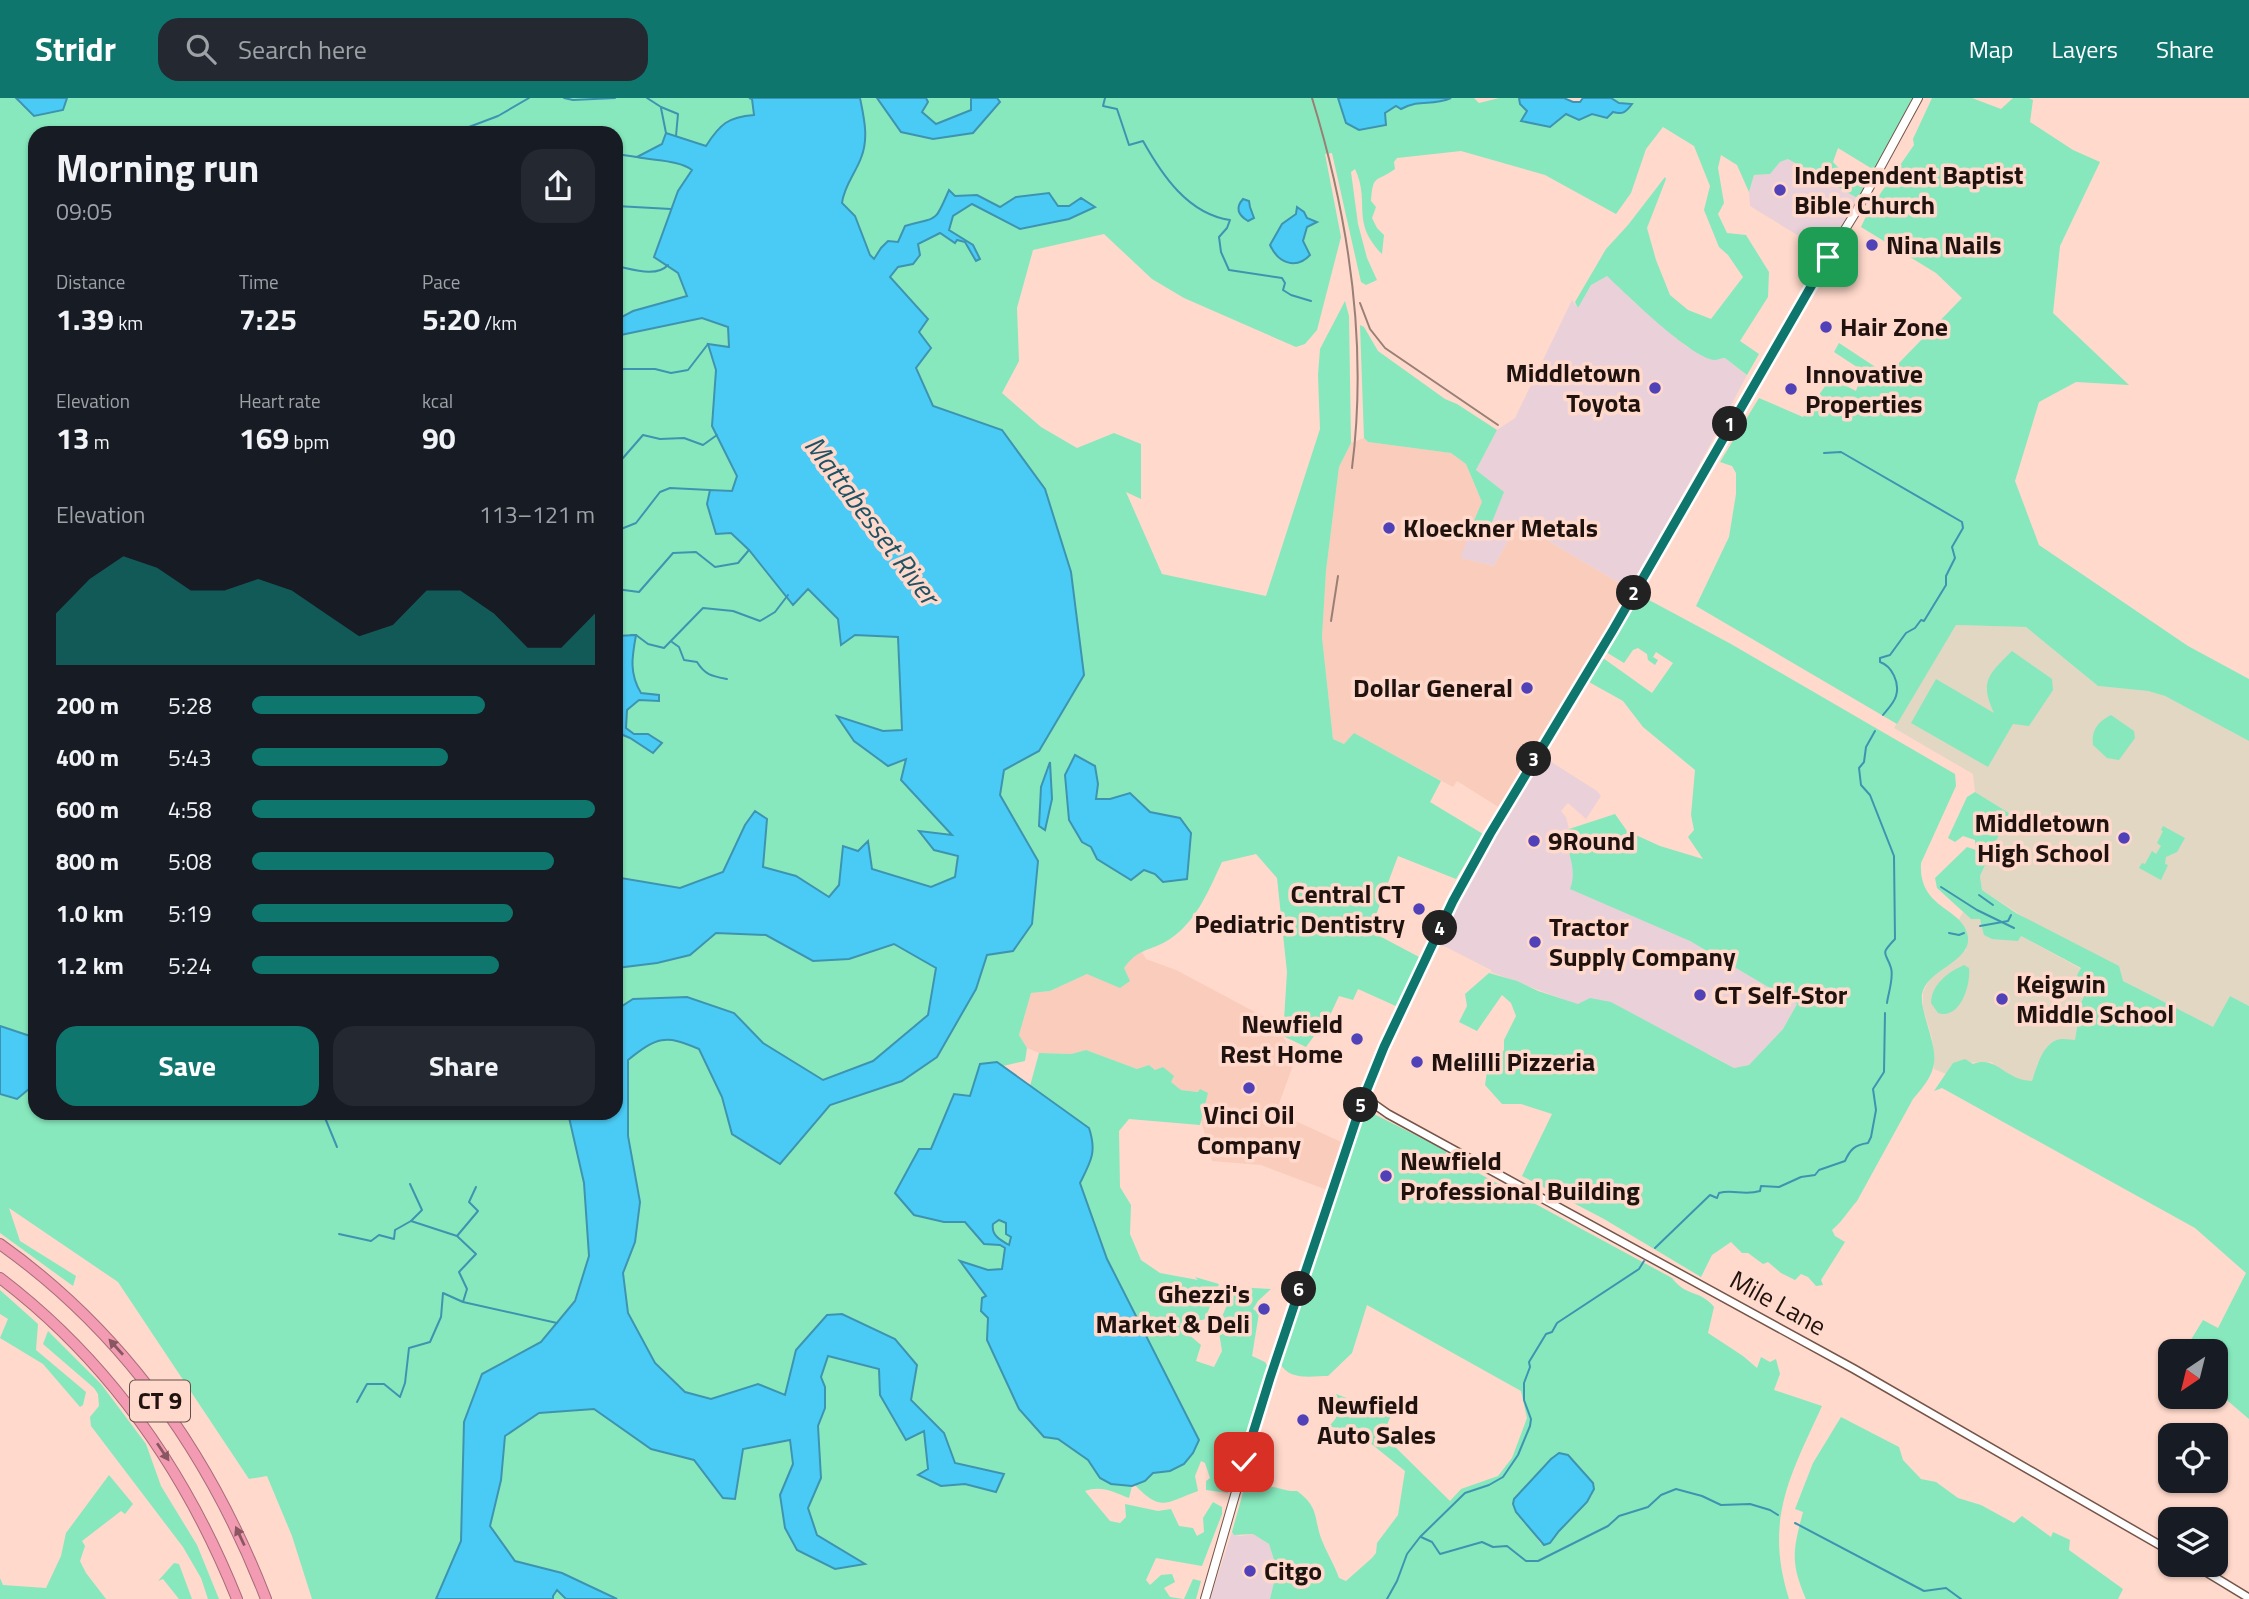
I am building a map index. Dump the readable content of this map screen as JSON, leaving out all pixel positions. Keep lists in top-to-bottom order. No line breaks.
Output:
{"streets":{"highway":["CT 9"],"street":["Mile Lane"]},"water":["Mattabesset River"],"places":["Independent Baptist Bible Church","Nina Nails","Hair Zone","Middletown Toyota","Innovative Properties","Kloeckner Metals","Dollar General","Middletown High School","9Round","Central CT Pediatric Dentistry","Tractor Supply Company","CT Self-Stor","Keigwin Middle School","Newfield Rest Home","Melilli Pizzeria","Vinci Oil Company","Newfield Professional Building","Ghezzi's Market & Deli","Newfield Auto Sales","Citgo"],"north":"bottom left","page":{"header":"Stridr","search":"Search here","nav":["Map","Layers","Share"],"heading":["Morning run","09:05"],"stats":[["Distance","1.39 km"],["Time","7:25"],["Pace","5:20 /km"],["Elevation","13 m"],["Heart rate","169 bpm"],["kcal","90"]],"pins":["1","2","3","4","5","6"],"chart":["Elevation","113–121 m"],"list":[{"name":"200 m","note":"5:28"},{"name":"400 m","note":"5:43"},{"name":"600 m","note":"4:58"},{"name":"800 m","note":"5:08"},{"name":"1.0 km","note":"5:19"},{"name":"1.2 km","note":"5:24"}],"buttons":["Save","Share"]}}
